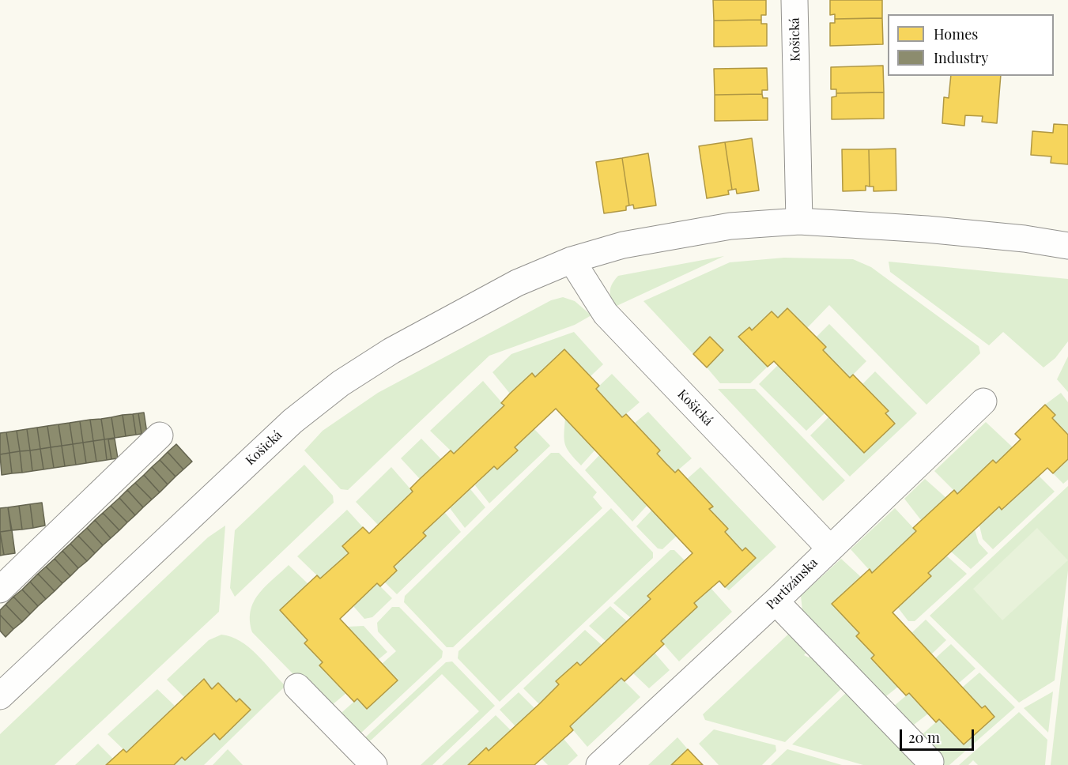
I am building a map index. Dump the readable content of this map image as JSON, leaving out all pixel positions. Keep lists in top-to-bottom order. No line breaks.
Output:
{"streets":{"street":["Košická","Partizánska"]},"crossings":[["Košická","Partizánska"]],"legend":["Homes","Industry"],"scale_bar":"20 m"}
